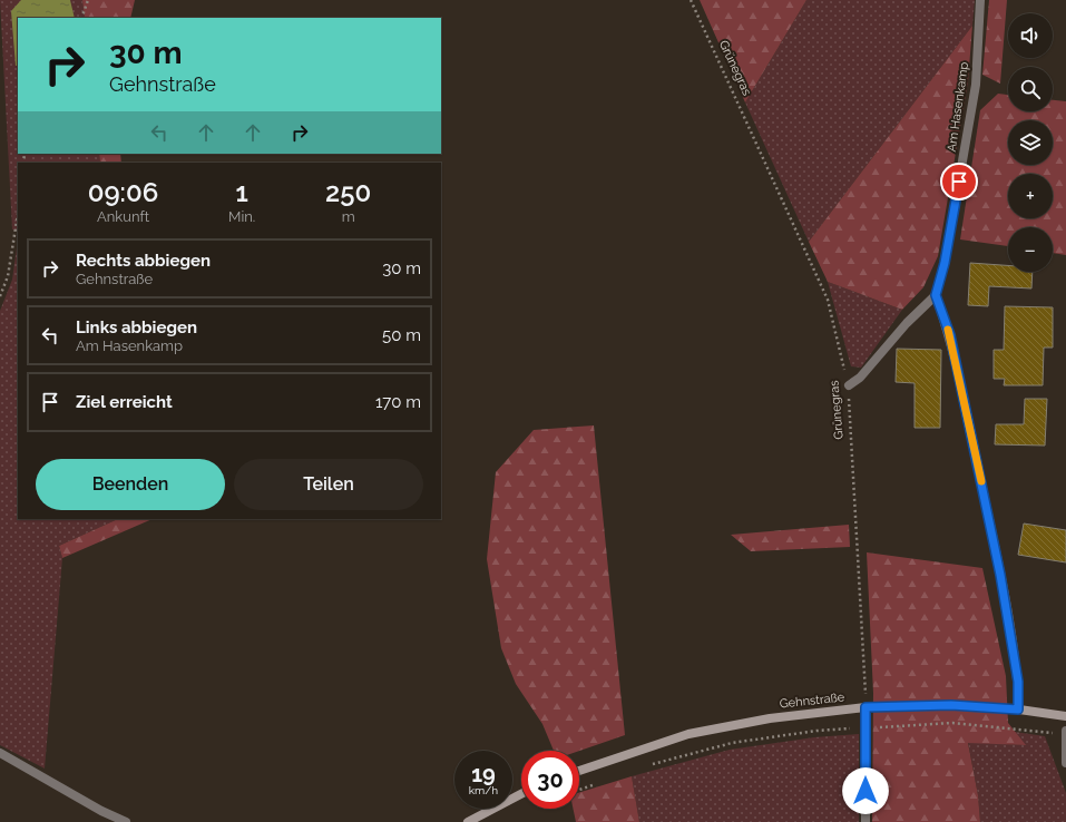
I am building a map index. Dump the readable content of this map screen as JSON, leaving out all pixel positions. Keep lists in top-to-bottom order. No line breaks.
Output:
{"streets":{"street":["Am Hasenkamp","Gehnstraße"],"path":["Grünegras"]},"crossings":[["Grünegras","Gehnstraße"]],"page":{"map_buttons":["+","−"],"turn":["30 m","Gehnstraße"],"eta":["09:06","Ankunft","1","Min.","250","m"],"list":[{"name":"Rechts abbiegen","note":"Gehnstraße","value":"30 m"},{"name":"Links abbiegen","note":"Am Hasenkamp","value":"50 m"},{"name":"Ziel erreicht","value":"170 m"}],"buttons":["Beenden","Teilen"],"speed":"19 km/h","limit":"30"}}
